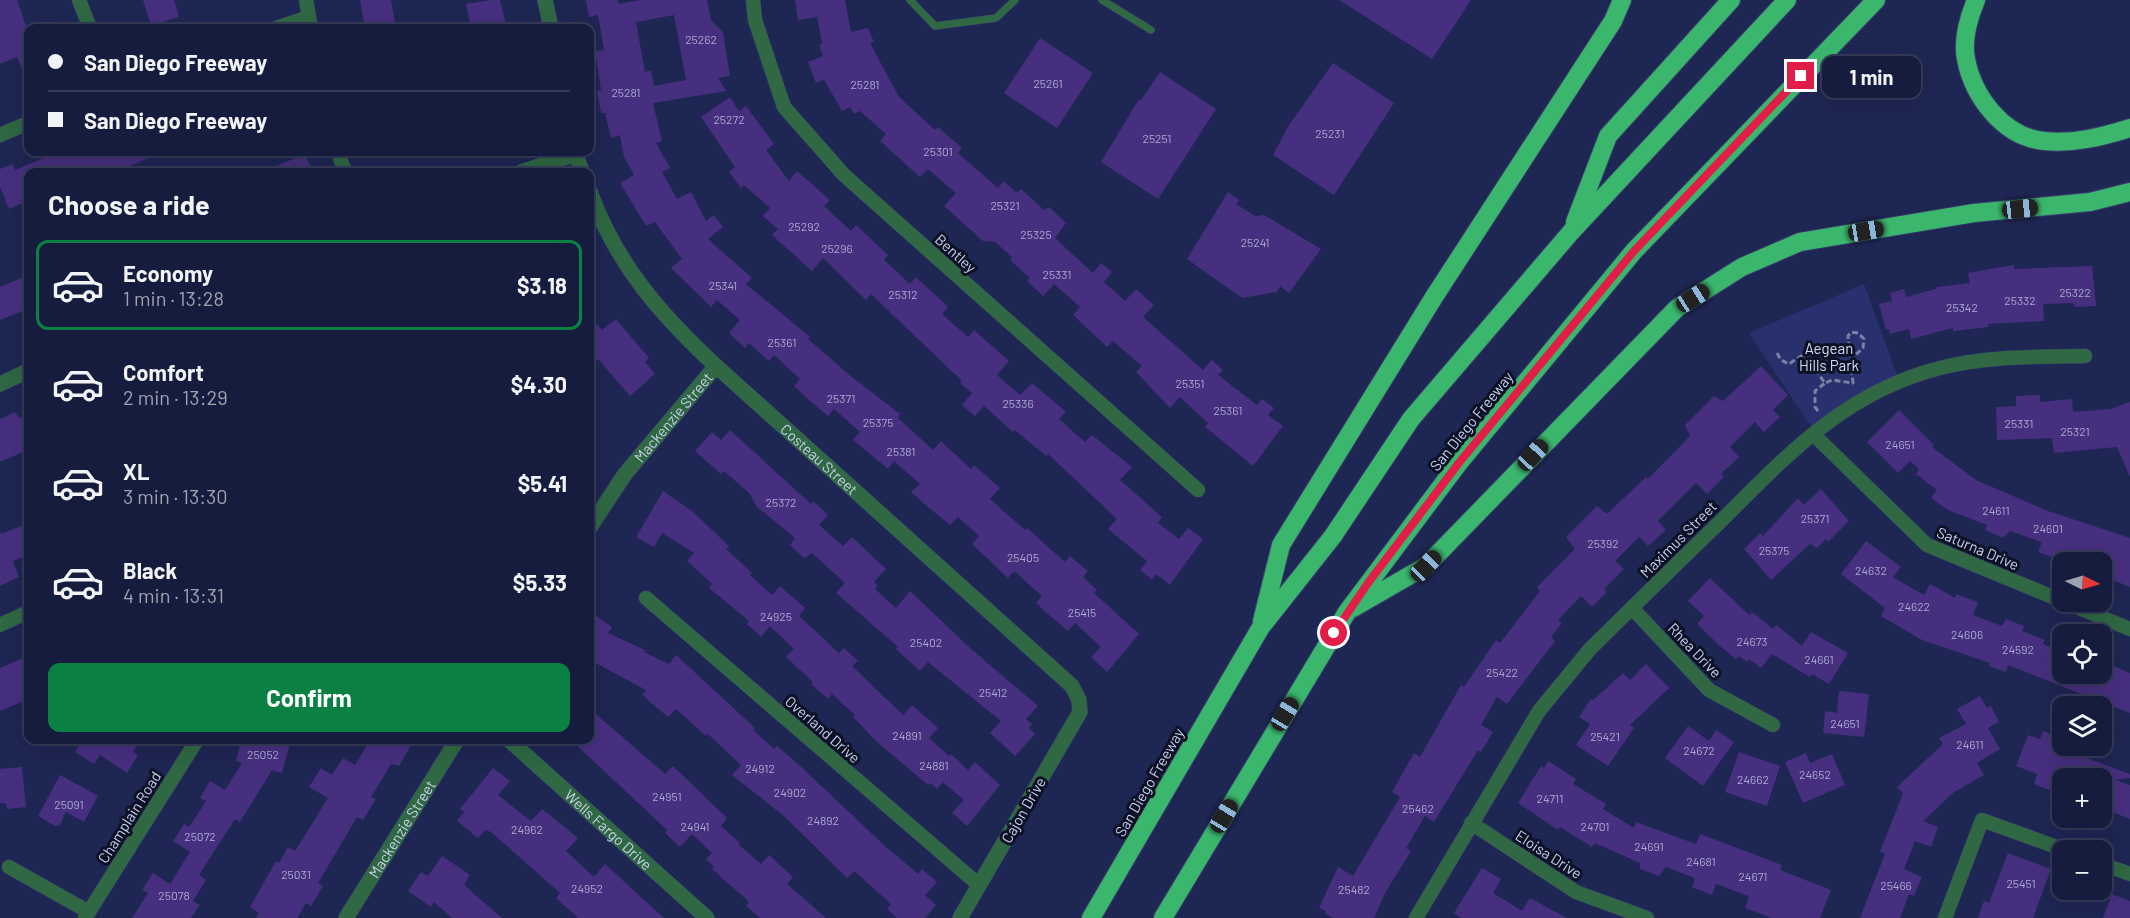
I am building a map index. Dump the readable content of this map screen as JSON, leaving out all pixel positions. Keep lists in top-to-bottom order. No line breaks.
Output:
{"streets":{"highway":["San Diego Freeway"],"street":["Bentley","Mackenzie Street","Costeau Street","Maximus Street","Saturna Drive","Rhea Drive","Overland Drive","Cajon Drive","Champlain Road","Wells Fargo Drive","Eloisa Drive"]},"crossings":[["Mackenzie Street","Costeau Street"],["Costeau Street","Cajon Drive"],["Maximus Street","Saturna Drive"],["Maximus Street","Rhea Drive"],["Maximus Street","Eloisa Drive"],["Overland Drive","Cajon Drive"]],"parks":["Aegean Hills Park"],"house_numbers":["25262","25261","25281","25281","25272","25231","25251","25301","25321","25292","25325","25241","25296","25331","25341","25322","25312","25332","25342","25361","25351","25371","25336","25361","25375","25331","25321","24651","25381","25372","24611","25371","24601","25392","25375","25405","24632","24622","25415","24925","24606","24673","25402","24592","24661","25422","25412","24651","24891","25421","24611","24672","25052","24881","24912","24652","24662","24902","24951","24711","25091","25462","24892","24941","24701","24962","25072","24691","24681","25031","24671","25451","25466","24952","25482","25078"],"north":"right","page":{"banner":["San Diego Freeway","San Diego Freeway"],"bubble":"1 min","heading":"Choose a ride","list":[{"name":"Economy","note":"1 min · 13:28","value":"$3.18"},{"name":"Comfort","note":"2 min · 13:29","value":"$4.30"},{"name":"XL","note":"3 min · 13:30","value":"$5.41"},{"name":"Black","note":"4 min · 13:31","value":"$5.33"}],"map_buttons":["+","−"],"buttons":"Confirm"}}
